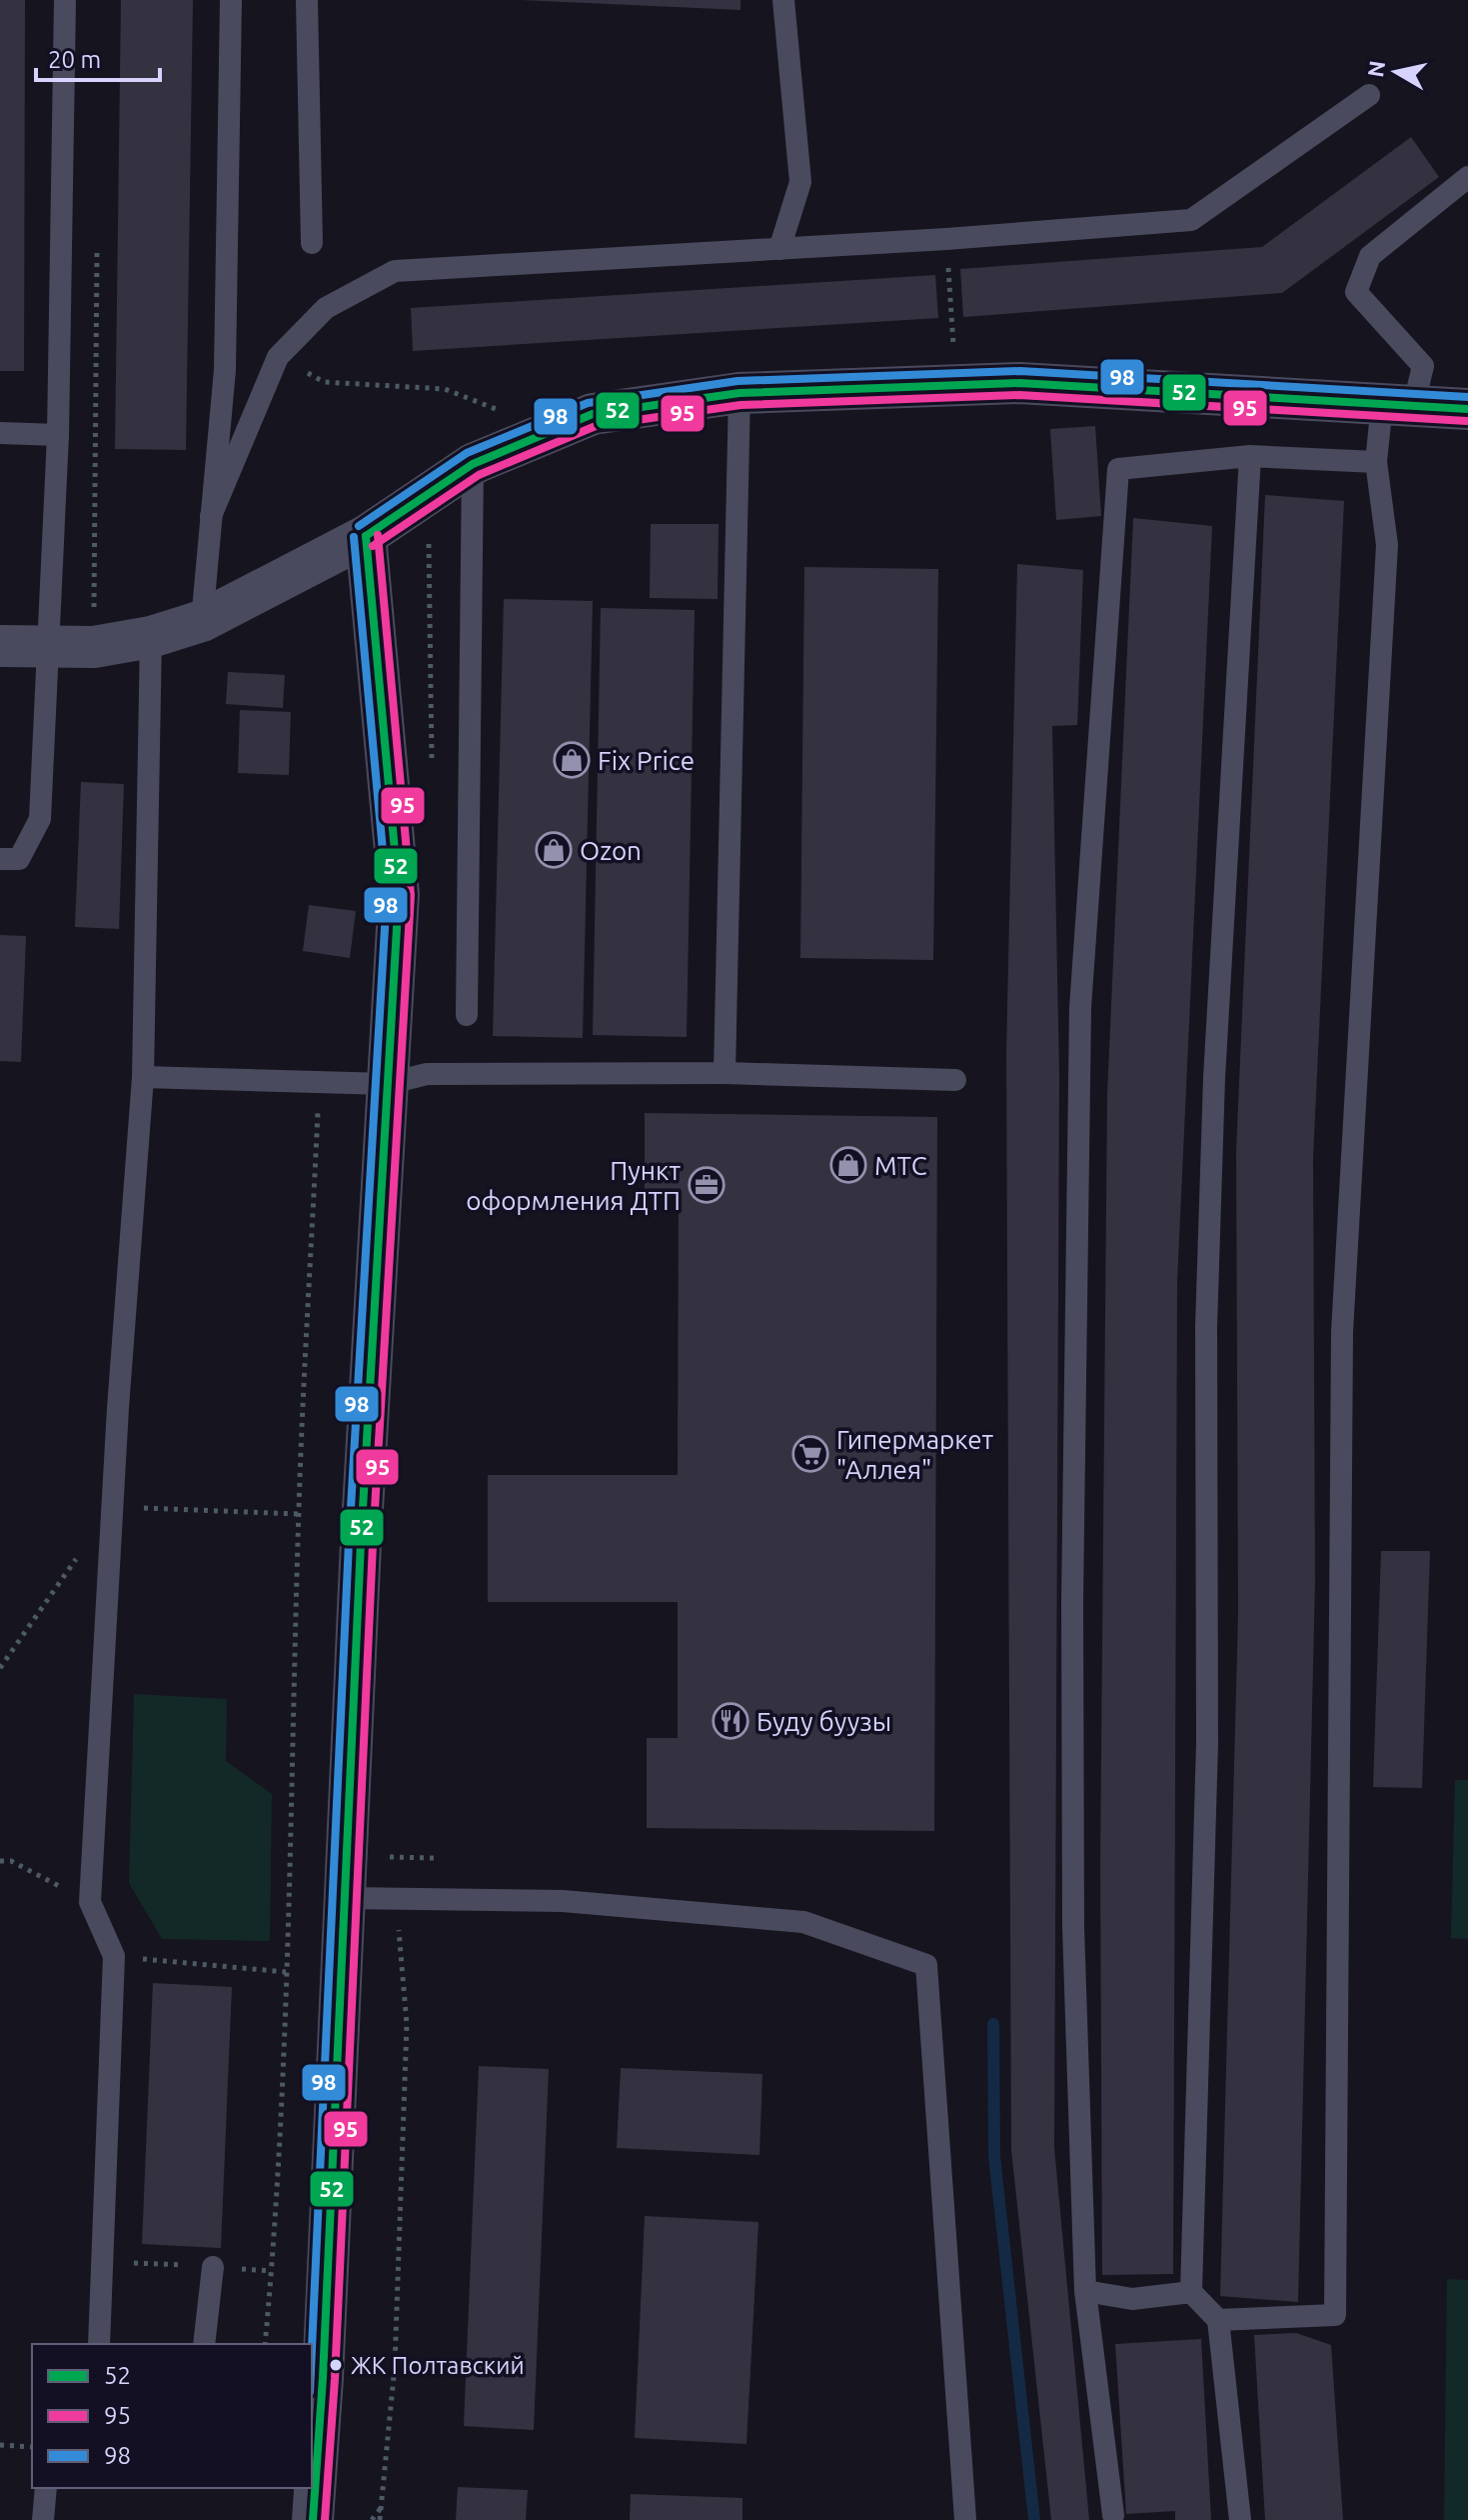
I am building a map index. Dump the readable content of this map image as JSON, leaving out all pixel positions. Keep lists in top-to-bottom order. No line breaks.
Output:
{"places":{"shop":["Fix Price","Ozon","МТС"],"office":["Пункт оформления ДТП"],"supermarket":["Гипермаркет \"Аллея\""],"restaurant":["Буду буузы"],"other":["ЖК Полтавский"]},"lines":["transit line 98","transit line 52","transit line 95"],"legend":["52","95","98"],"scale_bar":"20 m","north":"left"}
